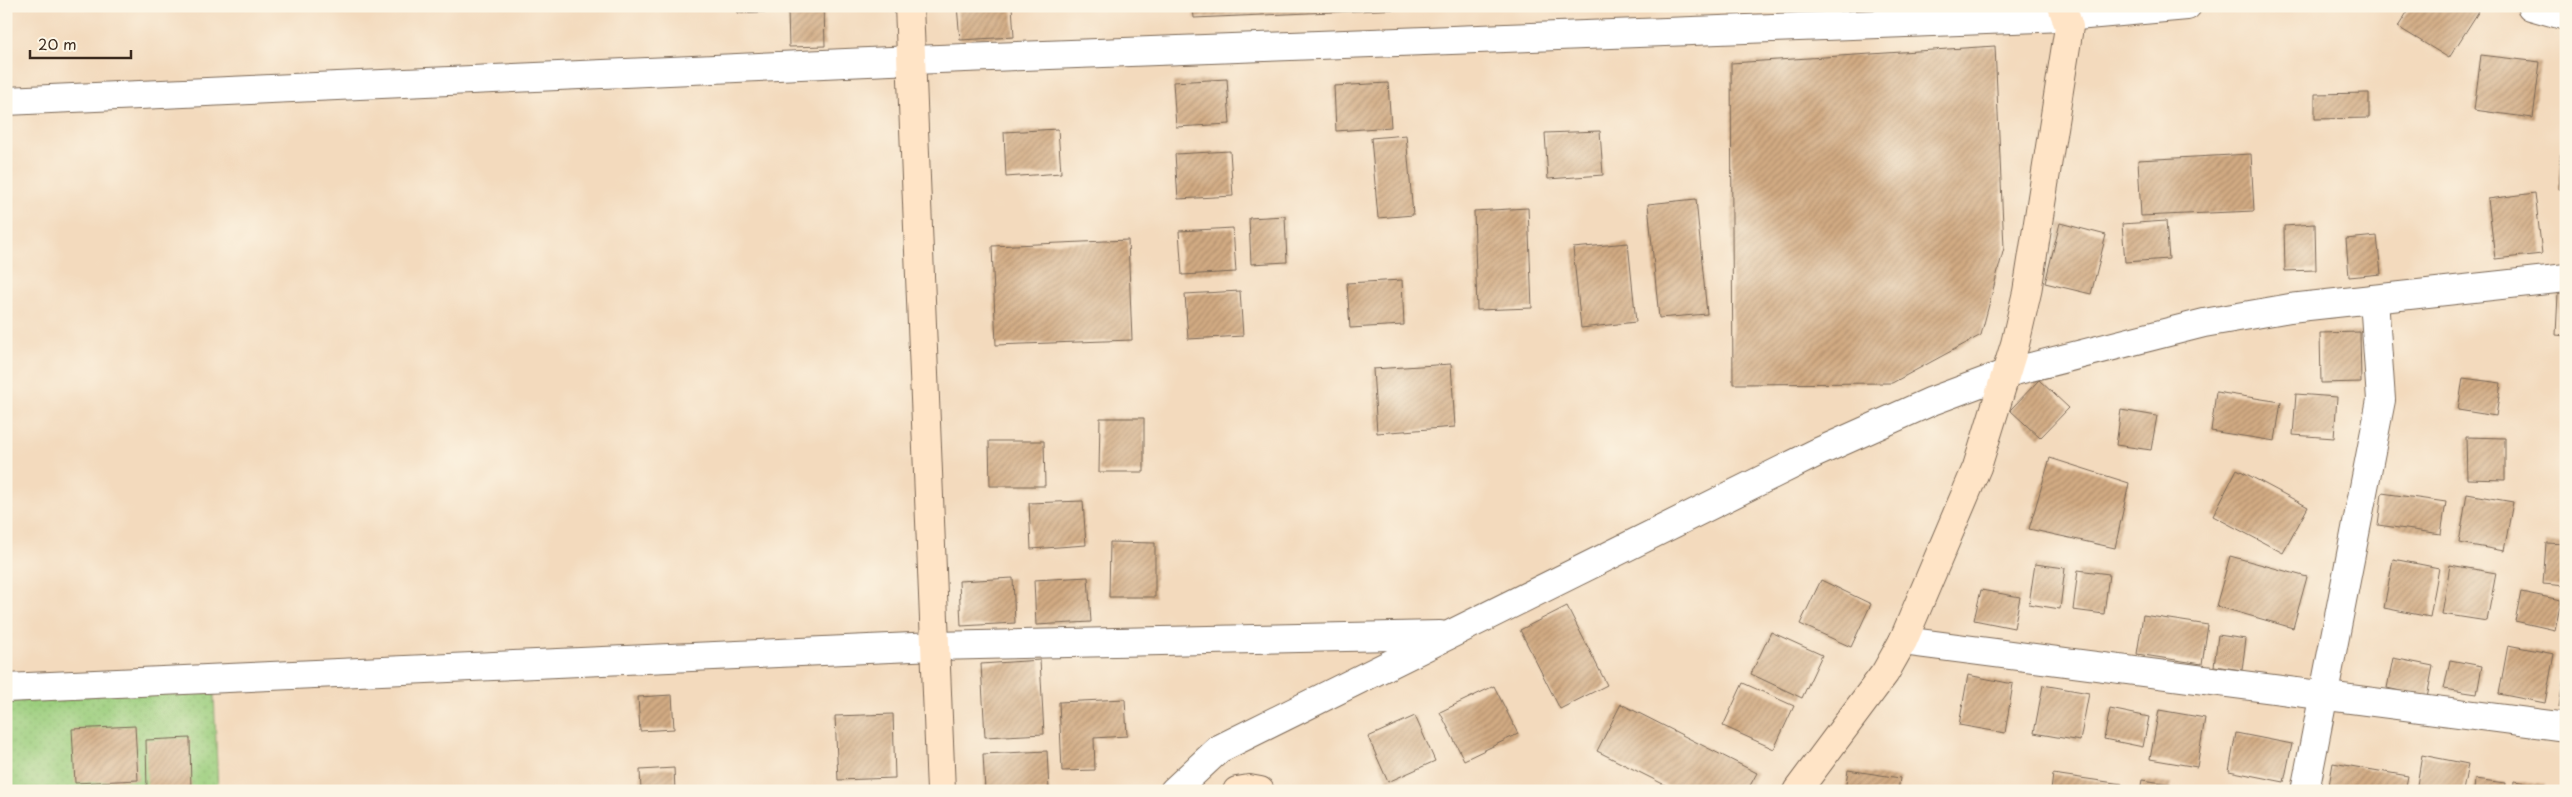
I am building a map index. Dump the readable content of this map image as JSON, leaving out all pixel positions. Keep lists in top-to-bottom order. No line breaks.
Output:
{"scale_bar":"20 m"}
